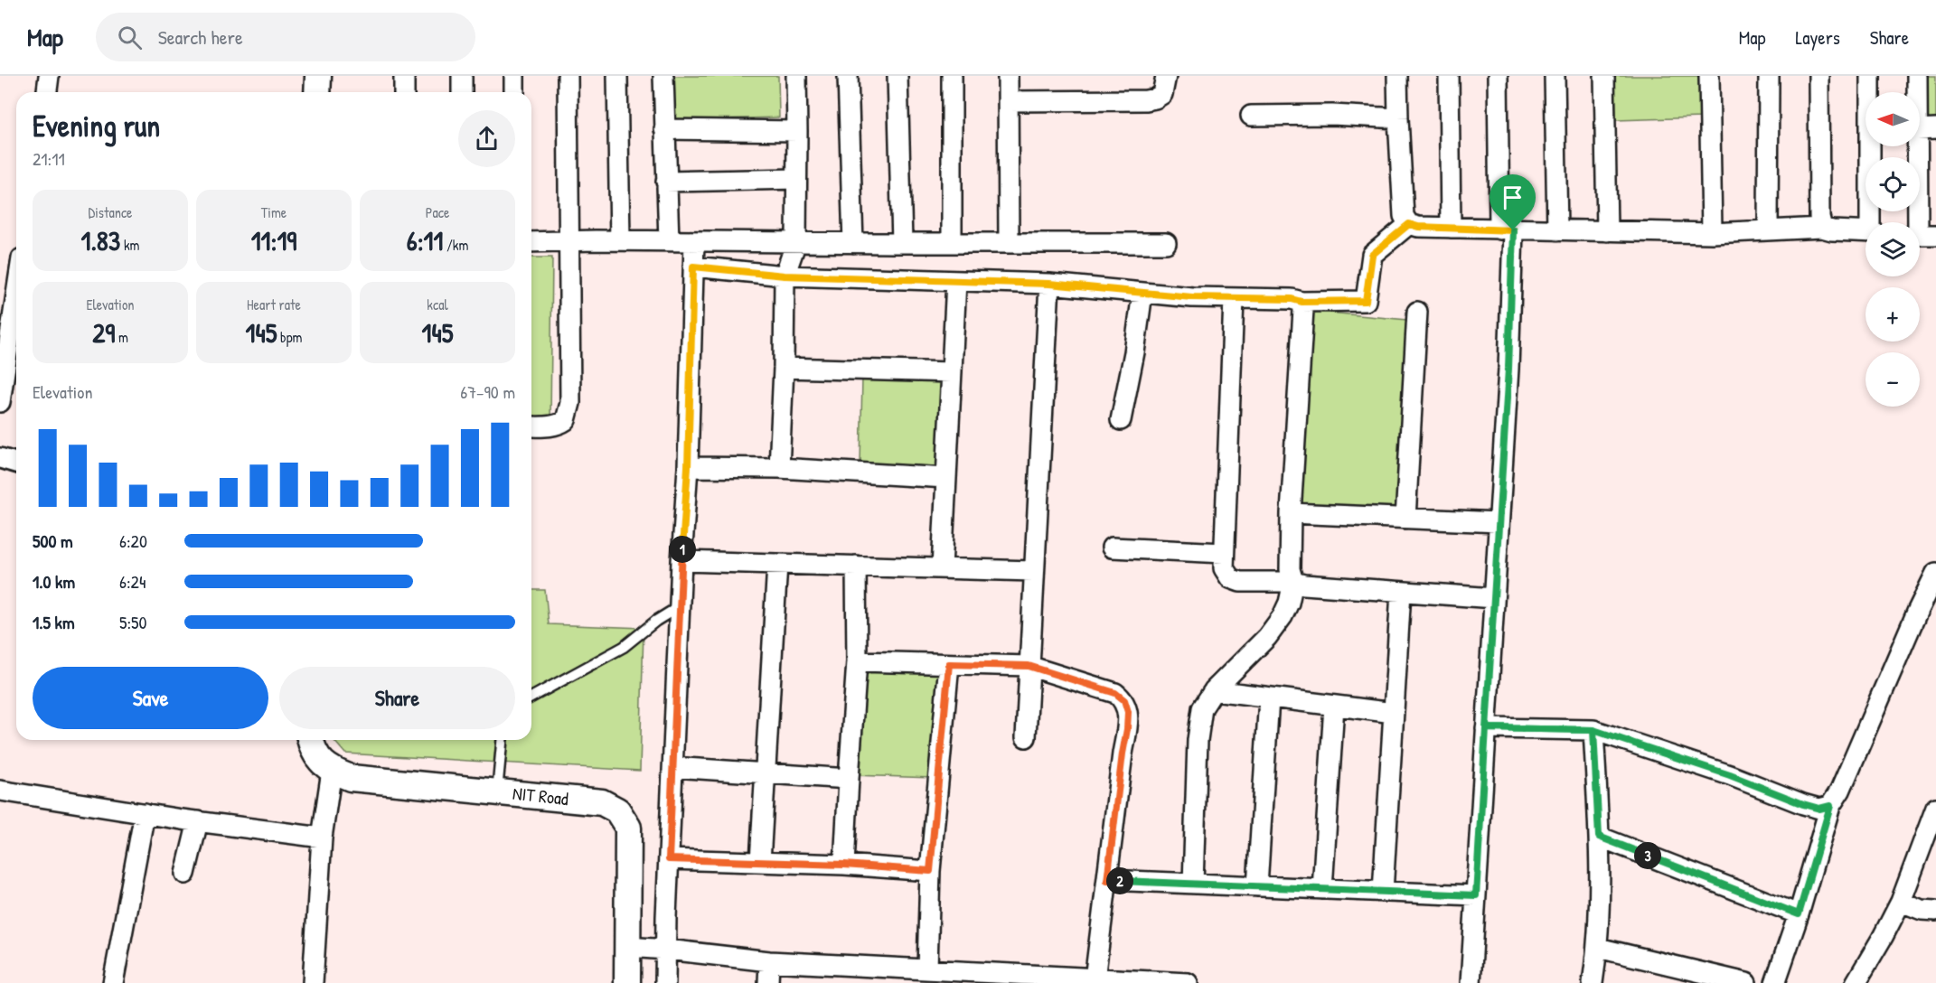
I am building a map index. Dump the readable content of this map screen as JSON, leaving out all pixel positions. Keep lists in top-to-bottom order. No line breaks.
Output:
{"streets":{"main road":["NIT Road"]},"north":"left","page":{"header":"Map","search":"Search here","nav":["Map","Layers","Share"],"map_buttons":["+","−"],"heading":["Evening run","21:11"],"stats":[["Distance","1.83 km"],["Time","11:19"],["Pace","6:11 /km"],["Elevation","29 m"],["Heart rate","145 bpm"],["kcal","145"]],"chart":["Elevation","67–90 m"],"list":[{"name":"500 m","note":"6:20"},{"name":"1.0 km","note":"6:24"},{"name":"1.5 km","note":"5:50"}],"pins":["1","3","2"],"buttons":["Save","Share"]}}
